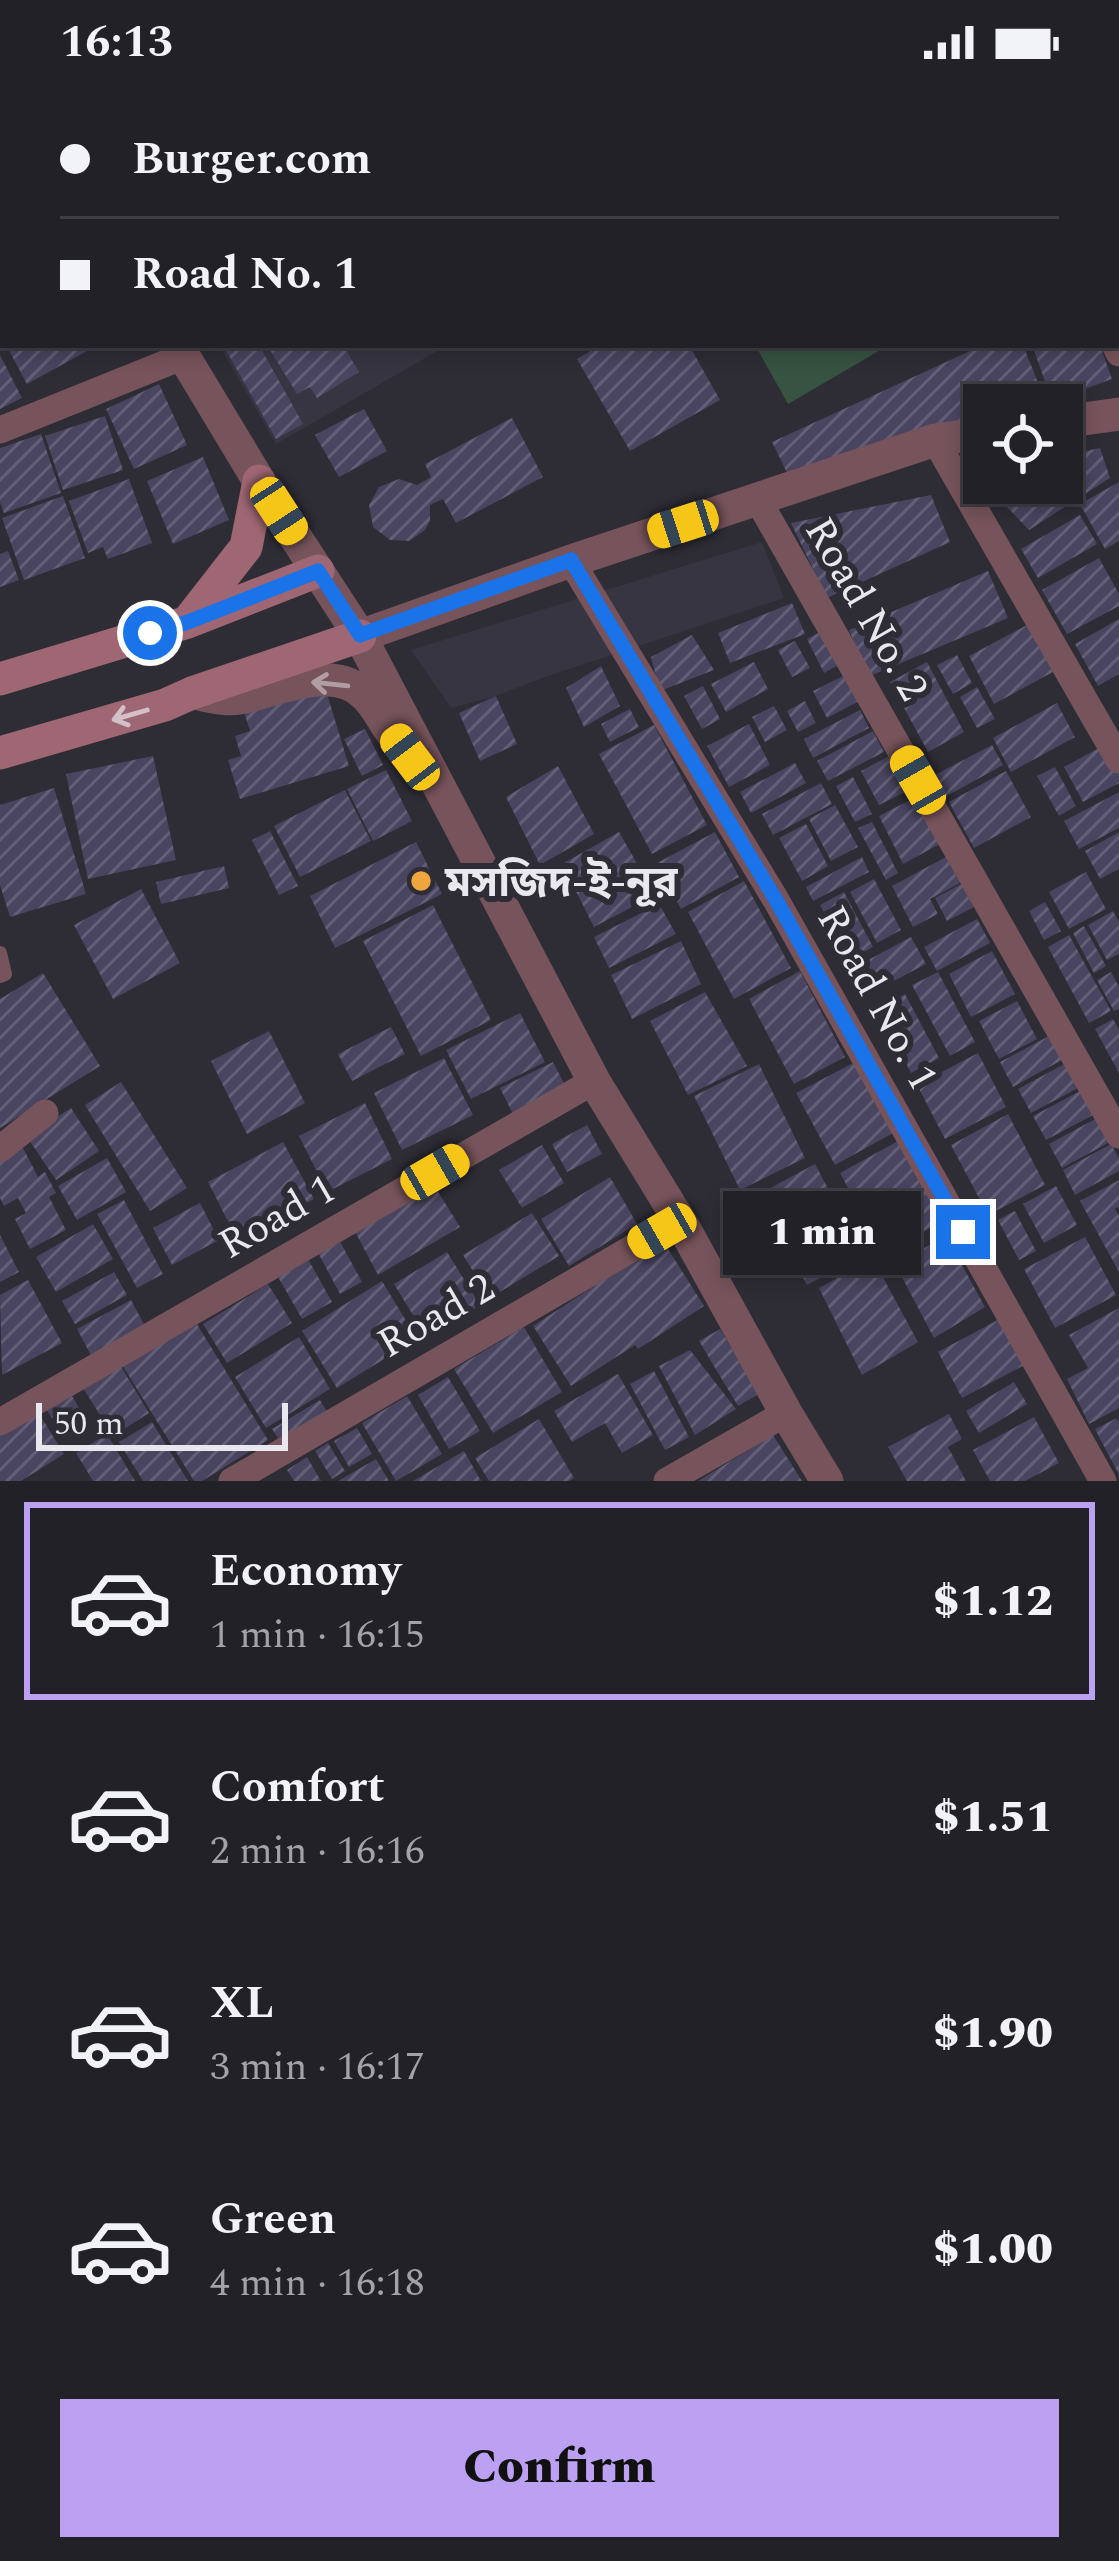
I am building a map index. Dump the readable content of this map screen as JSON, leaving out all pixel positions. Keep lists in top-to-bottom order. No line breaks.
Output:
{"streets":{"street":["Road No. 2","Road No. 1","Road 1","Road 2"]},"places":["মসজিদ-ই-নূর"],"scale_bar":"50 m","page":{"status":"16:13","banner":["Burger.com","Road No. 1"],"bubble":"1 min","scale":"50 m","list":[{"name":"Economy","note":"1 min · 16:15","value":"$1.12"},{"name":"Comfort","note":"2 min · 16:16","value":"$1.51"},{"name":"XL","note":"3 min · 16:17","value":"$1.90"},{"name":"Green","note":"4 min · 16:18","value":"$1.00"}],"buttons":"Confirm"}}
